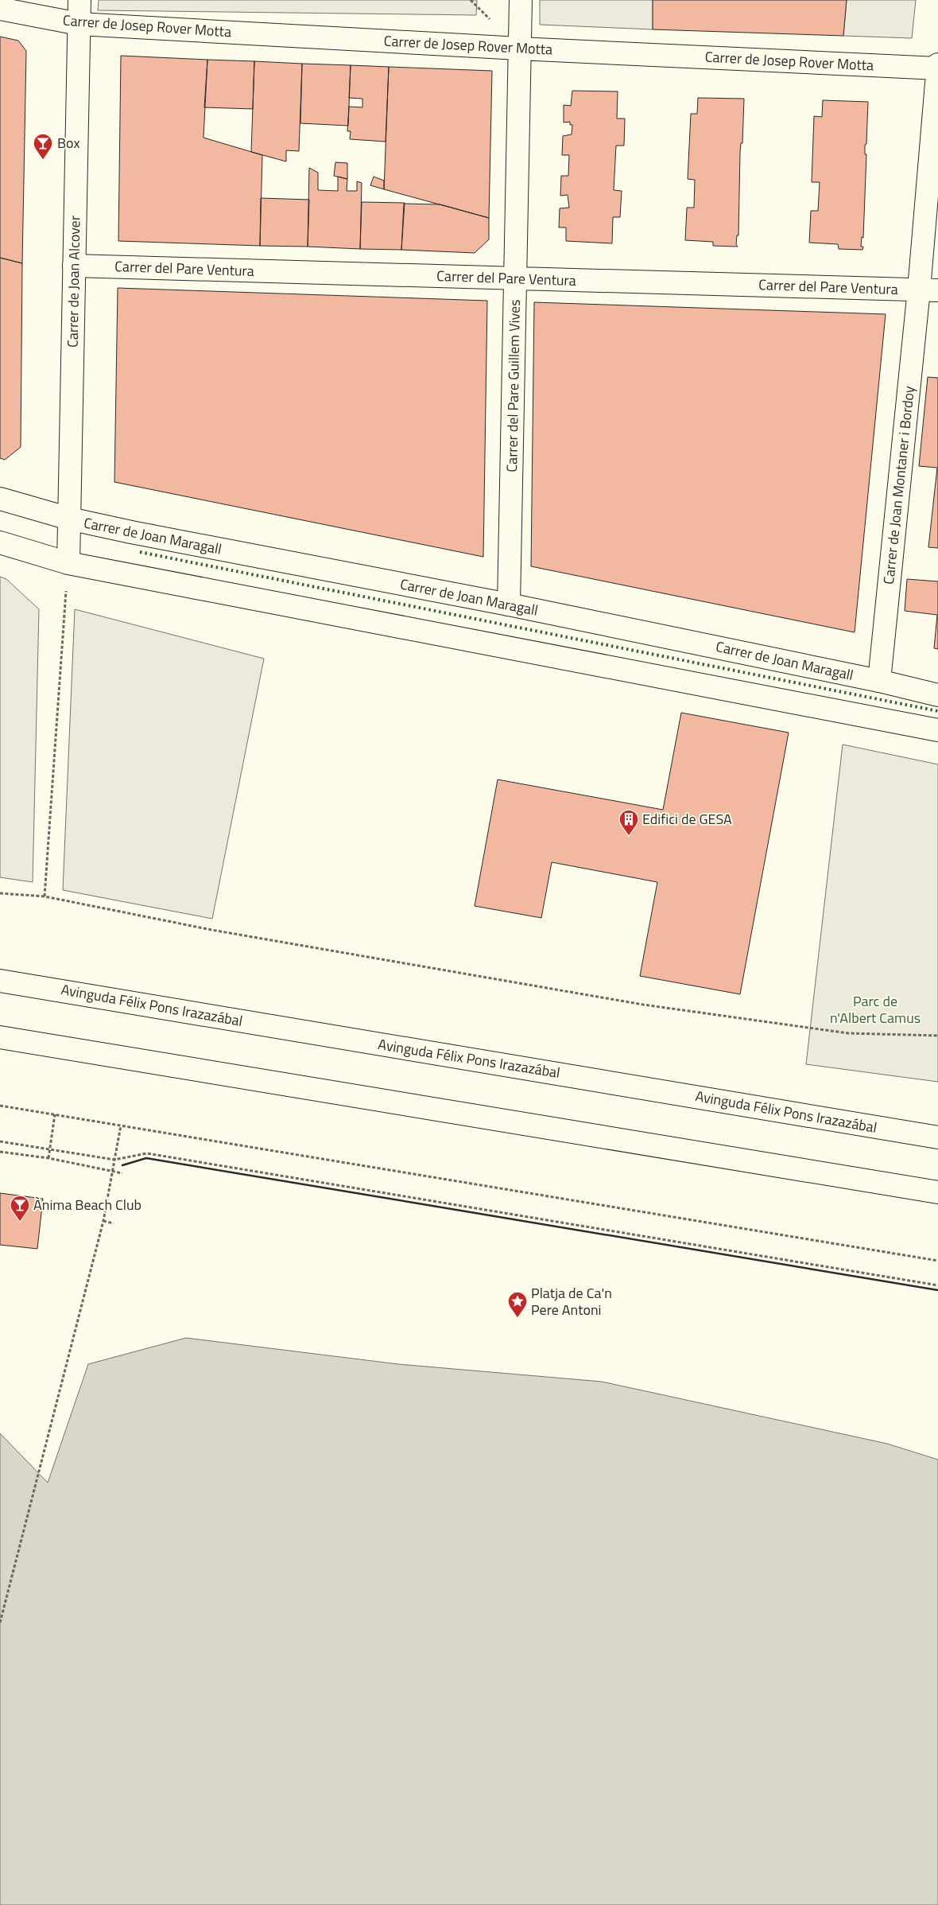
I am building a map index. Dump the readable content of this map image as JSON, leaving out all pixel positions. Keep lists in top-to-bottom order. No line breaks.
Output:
{"streets":{"main road":["Carrer de Josep Rover Motta","Carrer del Pare Ventura","Carrer de Joan Alcover","Carrer del Pare Guillem Vives","Carrer de Joan Montaner i Bordoy","Carrer de Joan Maragall","Avinguda Félix Pons Irazazábal"]},"crossings":[["Carrer de Josep Rover Motta","Carrer de Joan Alcover"],["Carrer de Josep Rover Motta","Carrer del Pare Guillem Vives"],["Carrer de Josep Rover Motta","Carrer de Joan Montaner i Bordoy"],["Carrer del Pare Ventura","Carrer de Joan Alcover"],["Carrer del Pare Ventura","Carrer del Pare Guillem Vives"],["Carrer del Pare Ventura","Carrer de Joan Montaner i Bordoy"],["Carrer de Joan Alcover","Carrer de Joan Maragall"],["Carrer del Pare Guillem Vives","Carrer de Joan Maragall"],["Carrer de Joan Montaner i Bordoy","Carrer de Joan Maragall"]],"parks":["Parc de n'Albert Camus"],"places":{"bar":["Box","Ànima Beach Club"],"building":["Edifici de GESA"],"place":["Platja de Ca'n Pere Antoni"]}}
